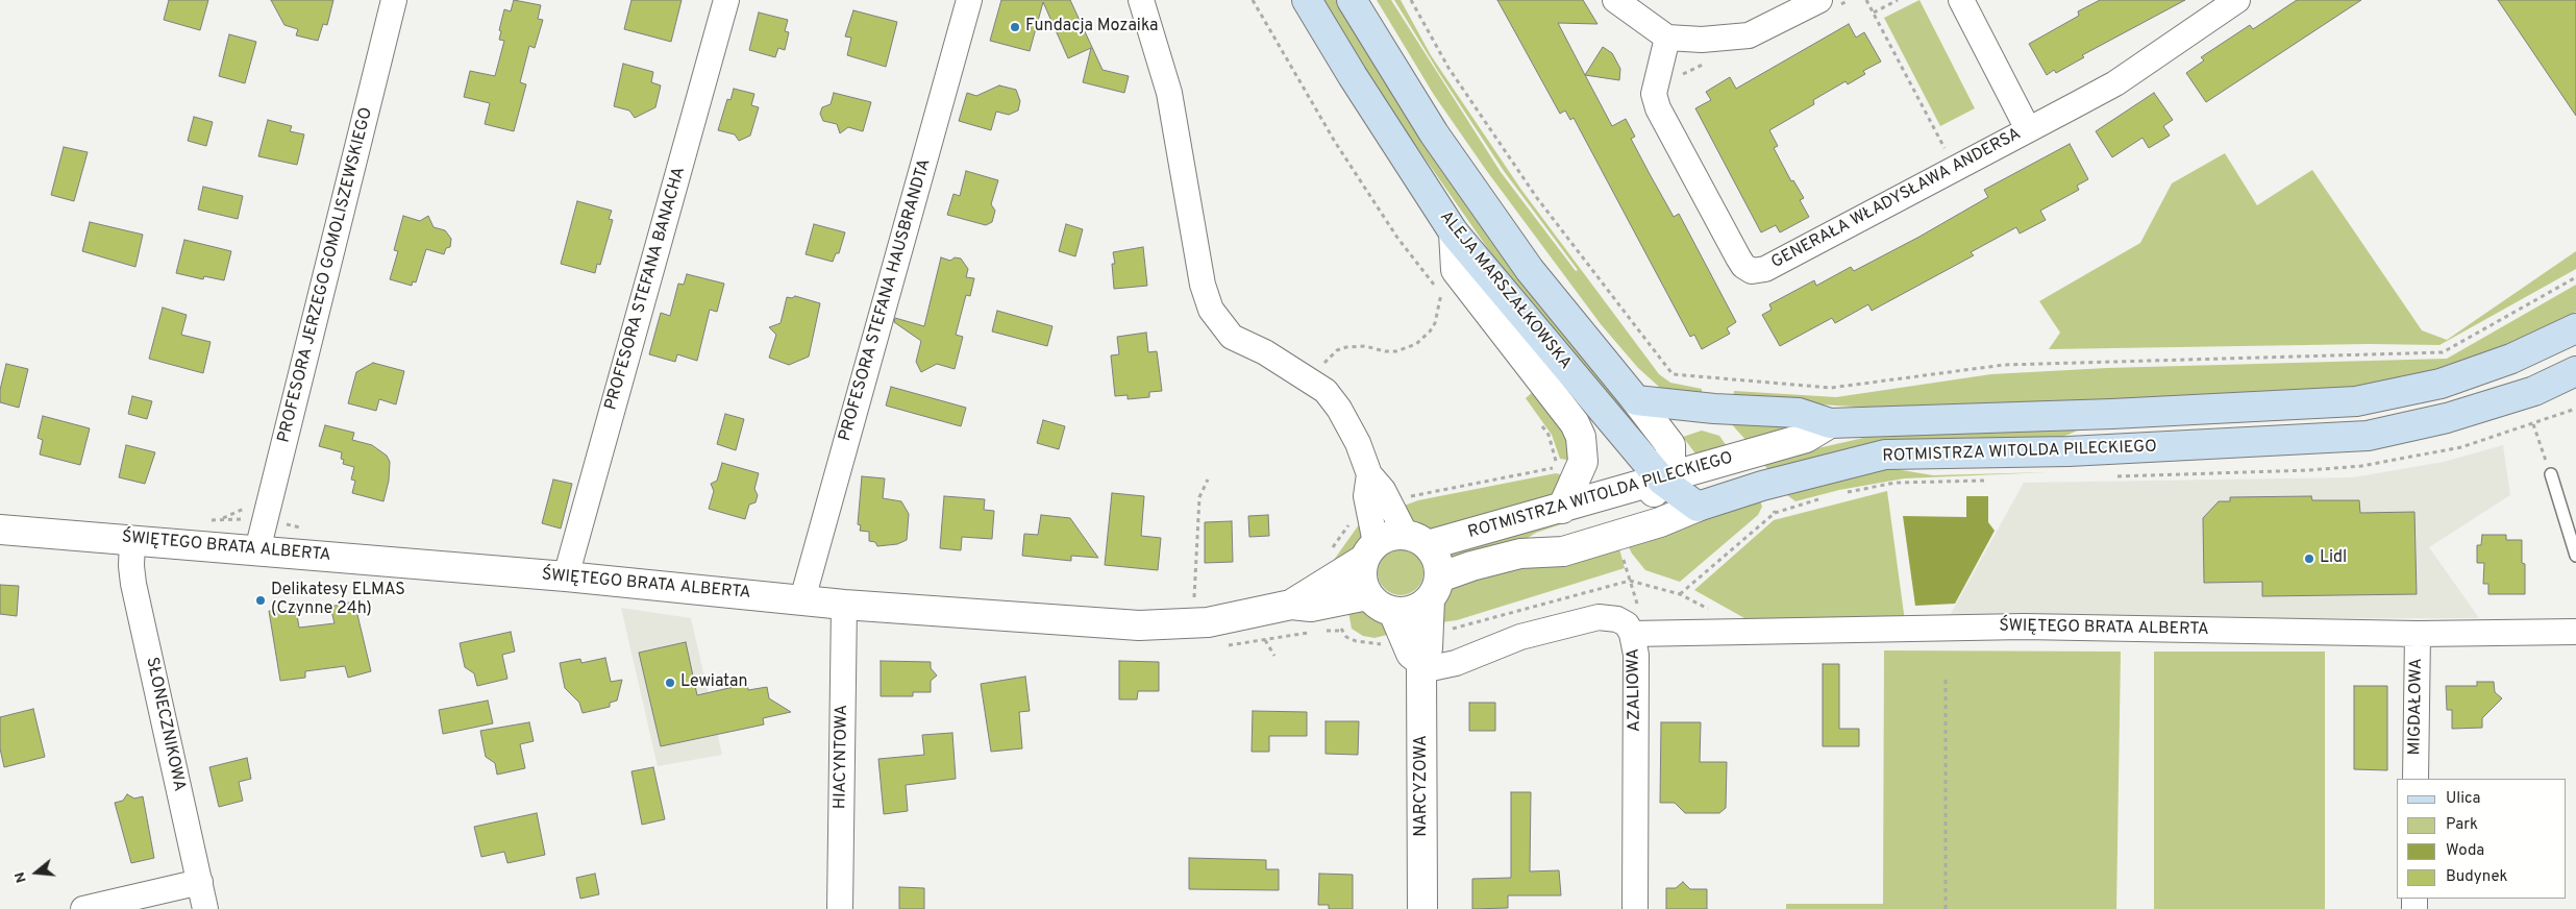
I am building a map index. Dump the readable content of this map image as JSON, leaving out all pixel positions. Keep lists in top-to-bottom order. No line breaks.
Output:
{"streets":{"main road":["ALEJA MARSZAŁKOWSKA","ROTMISTRZA WITOLDA PILECKIEGO"],"street":["GENERAŁA WŁADYSŁAWA ANDERSA","PROFESORA JERZEGO GOMOLISZEWSKIEGO","PROFESORA STEFANA BANACHA","PROFESORA STEFANA HAUSBRANDTA","ŚWIĘTEGO BRATA ALBERTA","AZALIOWA","MIGDAŁOWA","SŁONECZNIKOWA","HIACYNTOWA","NARCYZOWA"]},"crossings":[["PROFESORA JERZEGO GOMOLISZEWSKIEGO","ŚWIĘTEGO BRATA ALBERTA"],["PROFESORA STEFANA BANACHA","ŚWIĘTEGO BRATA ALBERTA"],["ALEJA MARSZAŁKOWSKA","ROTMISTRZA WITOLDA PILECKIEGO"],["PROFESORA STEFANA HAUSBRANDTA","ŚWIĘTEGO BRATA ALBERTA"],["ROTMISTRZA WITOLDA PILECKIEGO","ŚWIĘTEGO BRATA ALBERTA"],["ROTMISTRZA WITOLDA PILECKIEGO","NARCYZOWA"],["ŚWIĘTEGO BRATA ALBERTA","AZALIOWA"],["ŚWIĘTEGO BRATA ALBERTA","MIGDAŁOWA"],["ŚWIĘTEGO BRATA ALBERTA","SŁONECZNIKOWA"],["ŚWIĘTEGO BRATA ALBERTA","HIACYNTOWA"],["ŚWIĘTEGO BRATA ALBERTA","NARCYZOWA"],["AZALIOWA","NARCYZOWA"]],"places":["Fundacja Mozaika","Lidl","Delikatesy ELMAS (Czynne 24h)","Lewiatan"],"legend":["Ulica","Park","Woda","Budynek"],"north":"left"}
